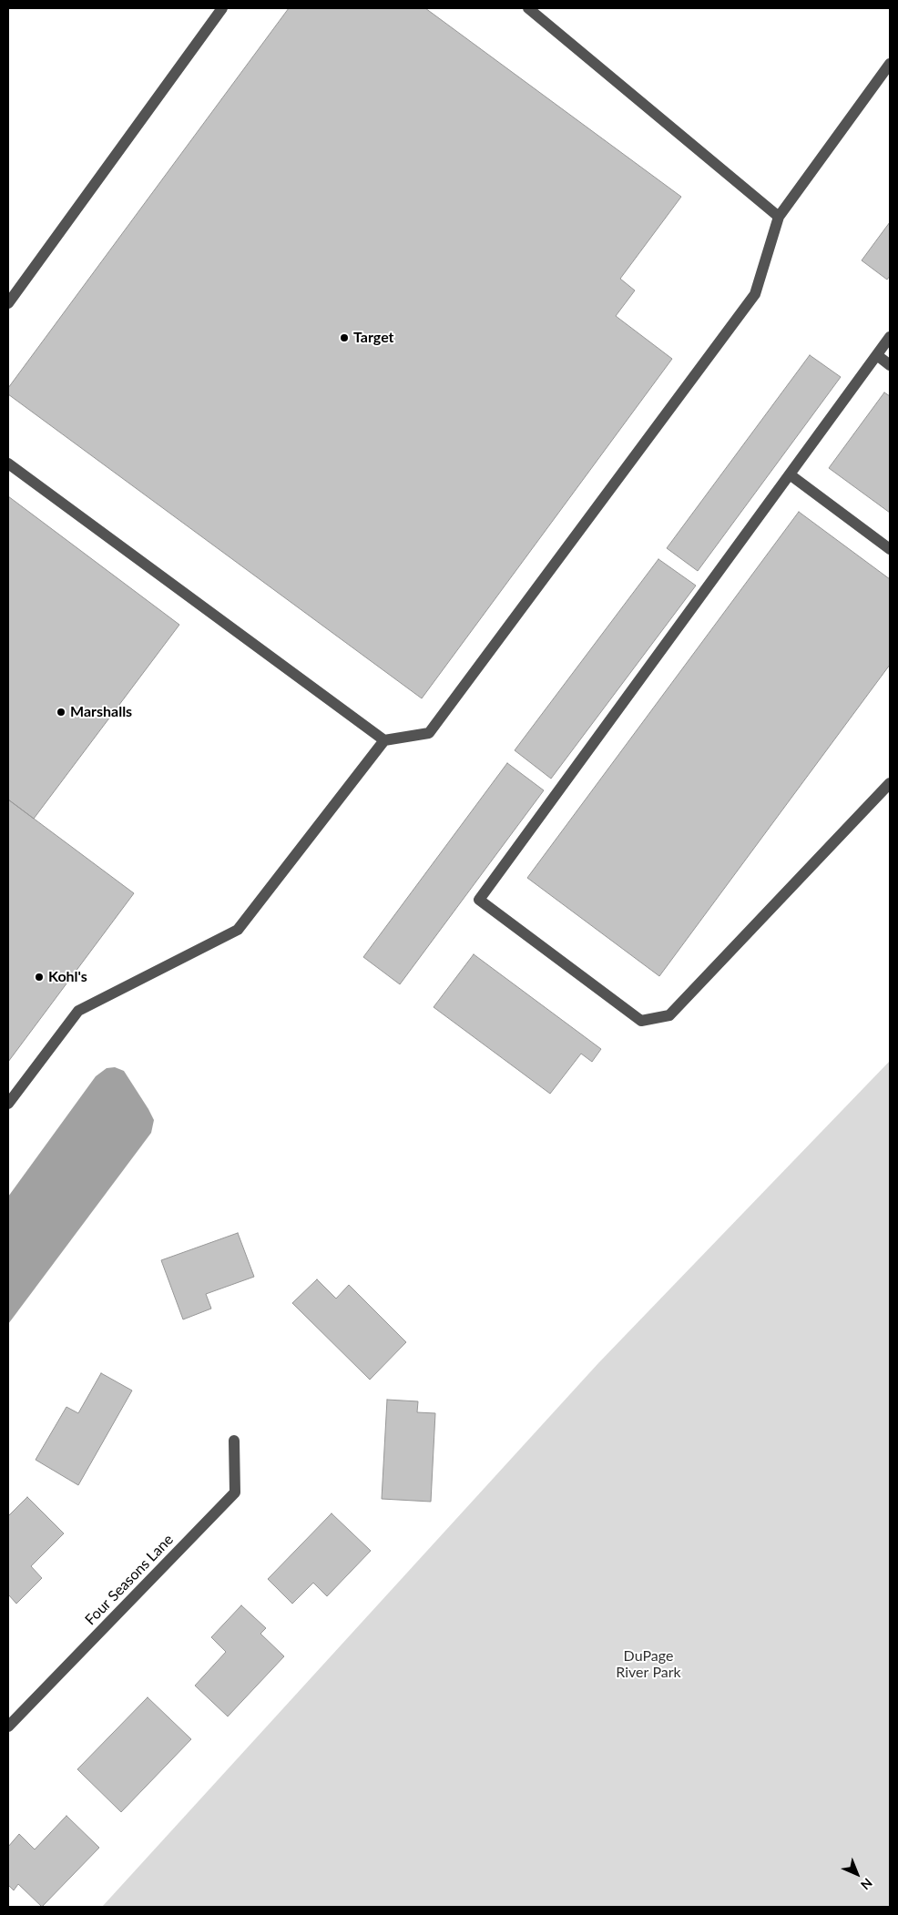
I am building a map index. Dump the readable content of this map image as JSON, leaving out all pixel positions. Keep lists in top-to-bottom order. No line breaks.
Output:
{"streets":{"street":["Four Seasons Lane"]},"parks":["DuPage River Park"],"places":["Target","Marshalls","Kohl's"],"north":"bottom right"}
